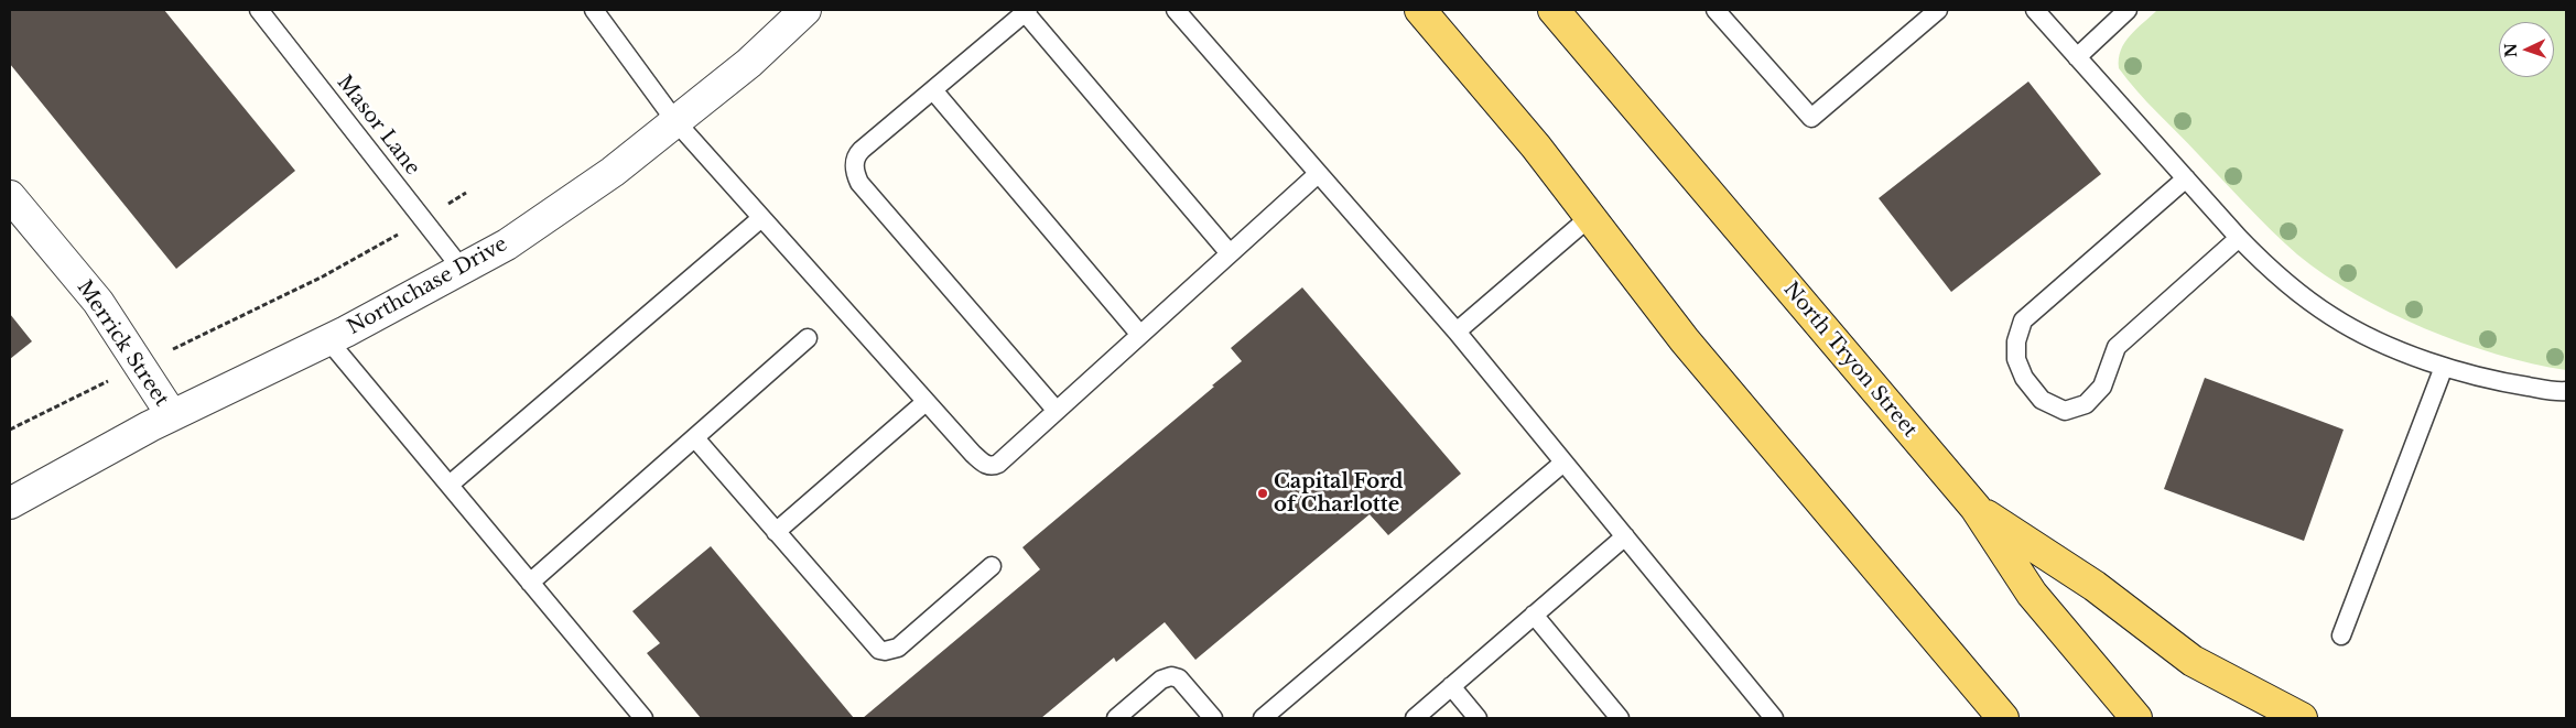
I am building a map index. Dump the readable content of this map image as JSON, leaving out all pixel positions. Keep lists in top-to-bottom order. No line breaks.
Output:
{"streets":{"main road":["North Tryon Street"],"street":["Northchase Drive","Merrick Street"],"lane":["Masor Lane"]},"crossings":[["Masor Lane","Northchase Drive"],["Northchase Drive","Merrick Street"]],"places":["Capital Ford of Charlotte"],"north":"left"}
